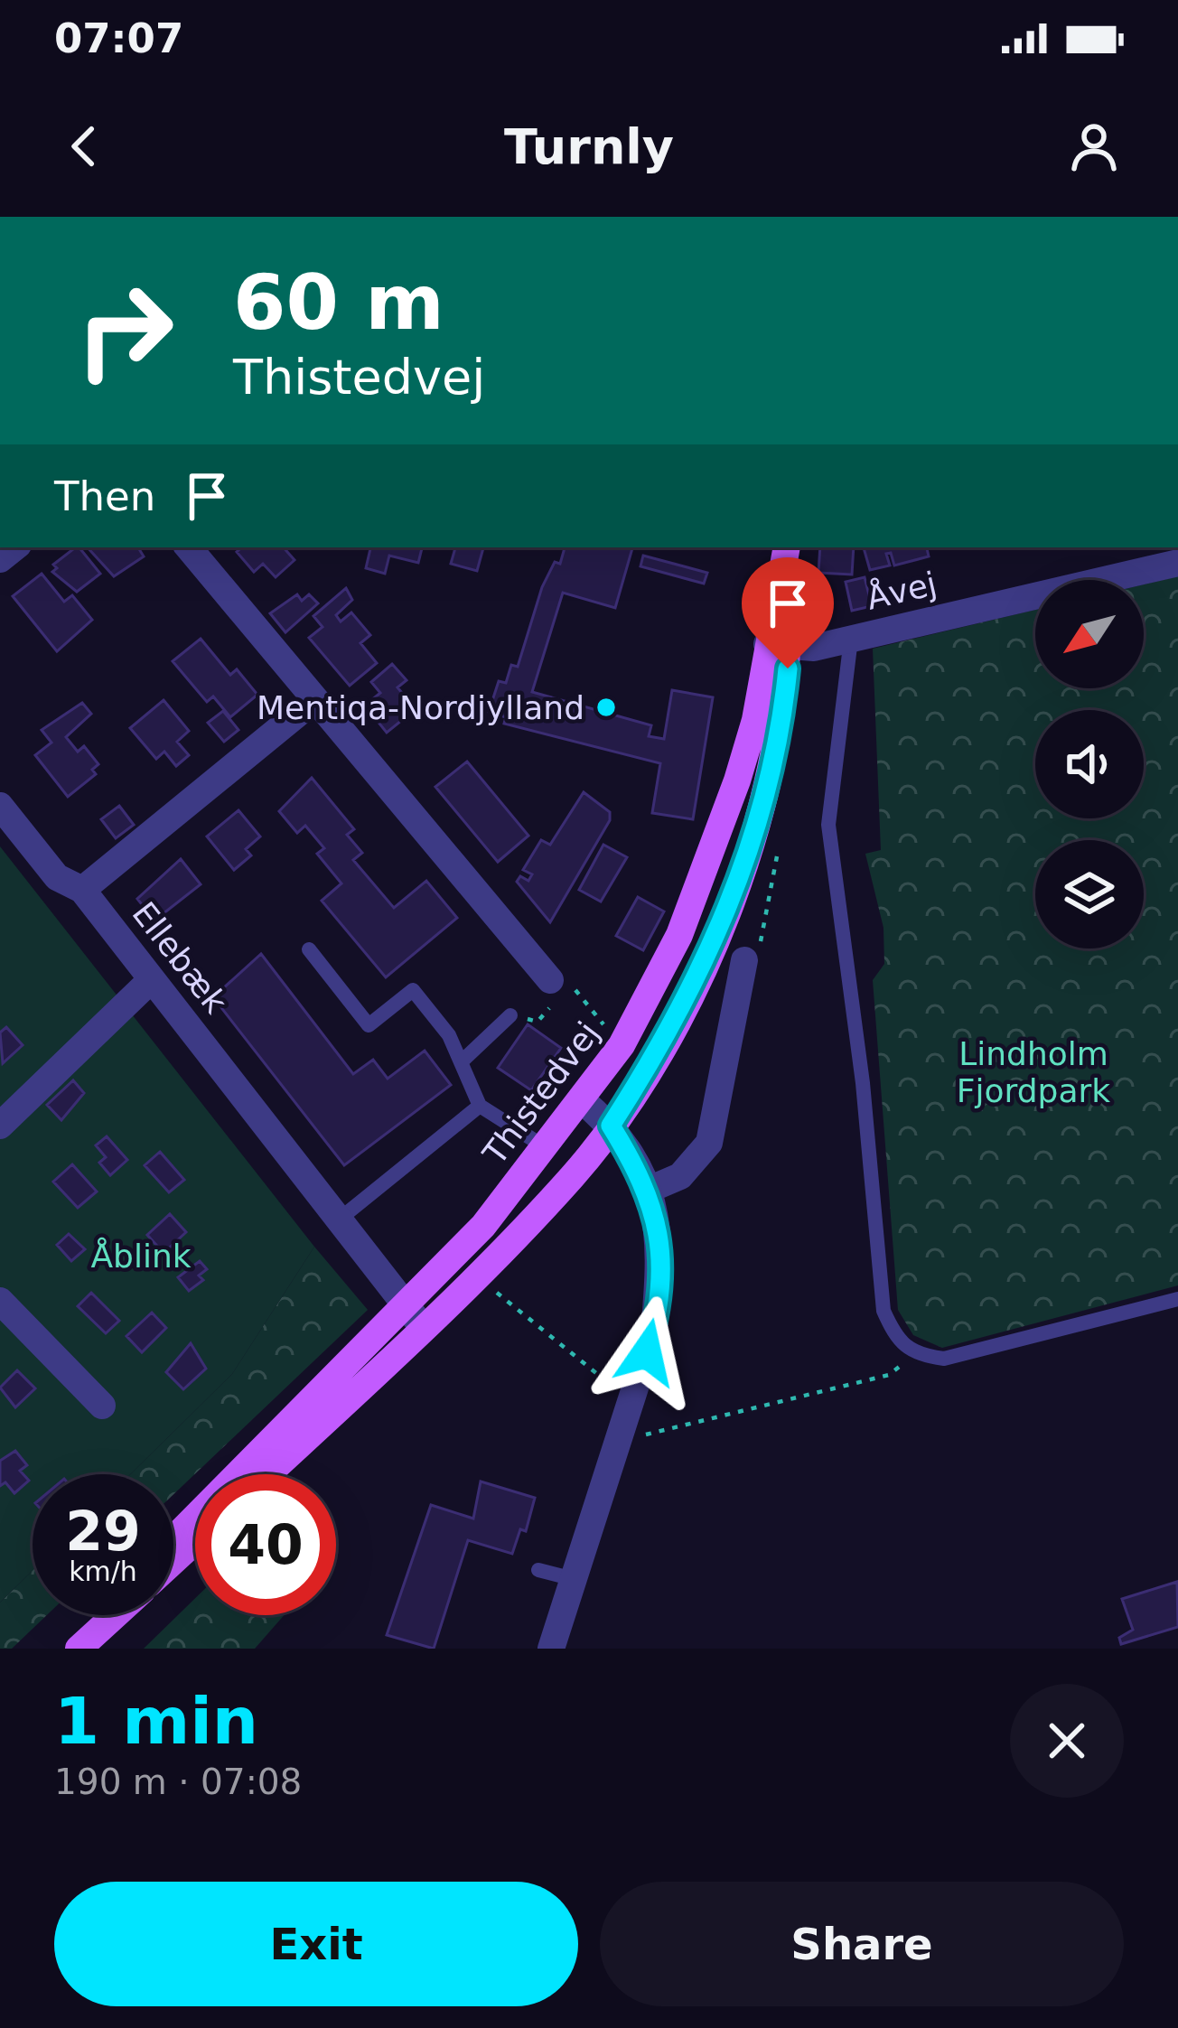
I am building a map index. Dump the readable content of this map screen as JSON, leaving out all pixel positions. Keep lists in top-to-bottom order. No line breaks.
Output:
{"streets":{"main road":["Thistedvej"],"street":["Åvej","Ellebæk"]},"crossings":[["Åvej","Thistedvej"],["Ellebæk","Thistedvej"]],"parks":["Lindholm Fjordpark","Åblink"],"places":["Mentiqa-Nordjylland"],"north":"bottom left","page":{"status":"07:07","header":"Turnly","turn":["60 m","Thistedvej"],"then":"Then","speed":"29 km/h","limit":"40","heading":["1 min","190 m · 07:08"],"buttons":["Exit","Share"]}}
